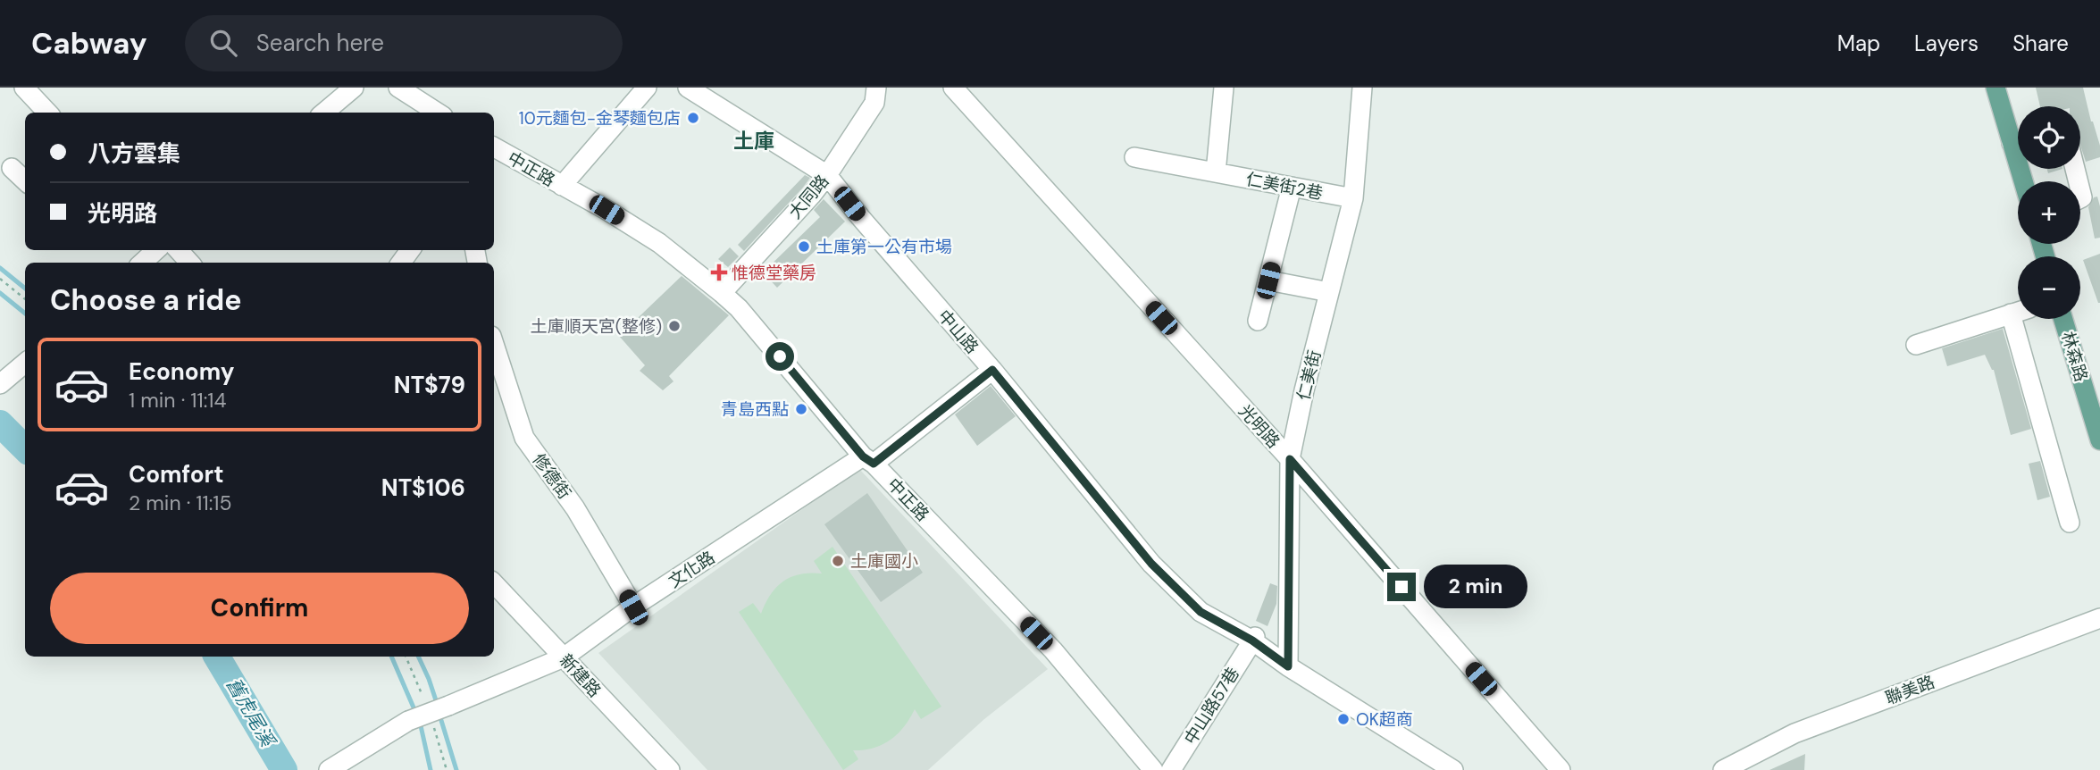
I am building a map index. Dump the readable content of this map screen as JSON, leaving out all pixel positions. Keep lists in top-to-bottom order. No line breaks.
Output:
{"streets":{"main road":["林森路"],"street":["中正路","仁美街2巷","大同路","中山路","仁美街","光明路","修德街","文化路","新建路","聯美路","中山路57巷"]},"crossings":[["中正路","大同路"],["中正路","文化路"],["仁美街2巷","仁美街"],["大同路","中山路"],["中山路","仁美街"],["中山路","文化路"],["中山路","中山路57巷"],["仁美街","光明路"],["修德街","文化路"],["文化路","新建路"]],"districts":["土庫"],"water":["舊虎尾溪"],"places":{"other":["10元麵包-金琴麵包店","土庫第一公有市場","土庫順天宮(整修)","青島西點","土庫國小","OK超商"],"health":["惟德堂藥房"]},"page":{"header":"Cabway","search":"Search here","nav":["Map","Layers","Share"],"map_buttons":["+","−"],"banner":["八方雲集","光明路"],"heading":"Choose a ride","list":[{"name":"Economy","note":"1 min · 11:14","value":"NT$79"},{"name":"Comfort","note":"2 min · 11:15","value":"NT$106"}],"buttons":"Confirm","bubble":"2 min"}}
